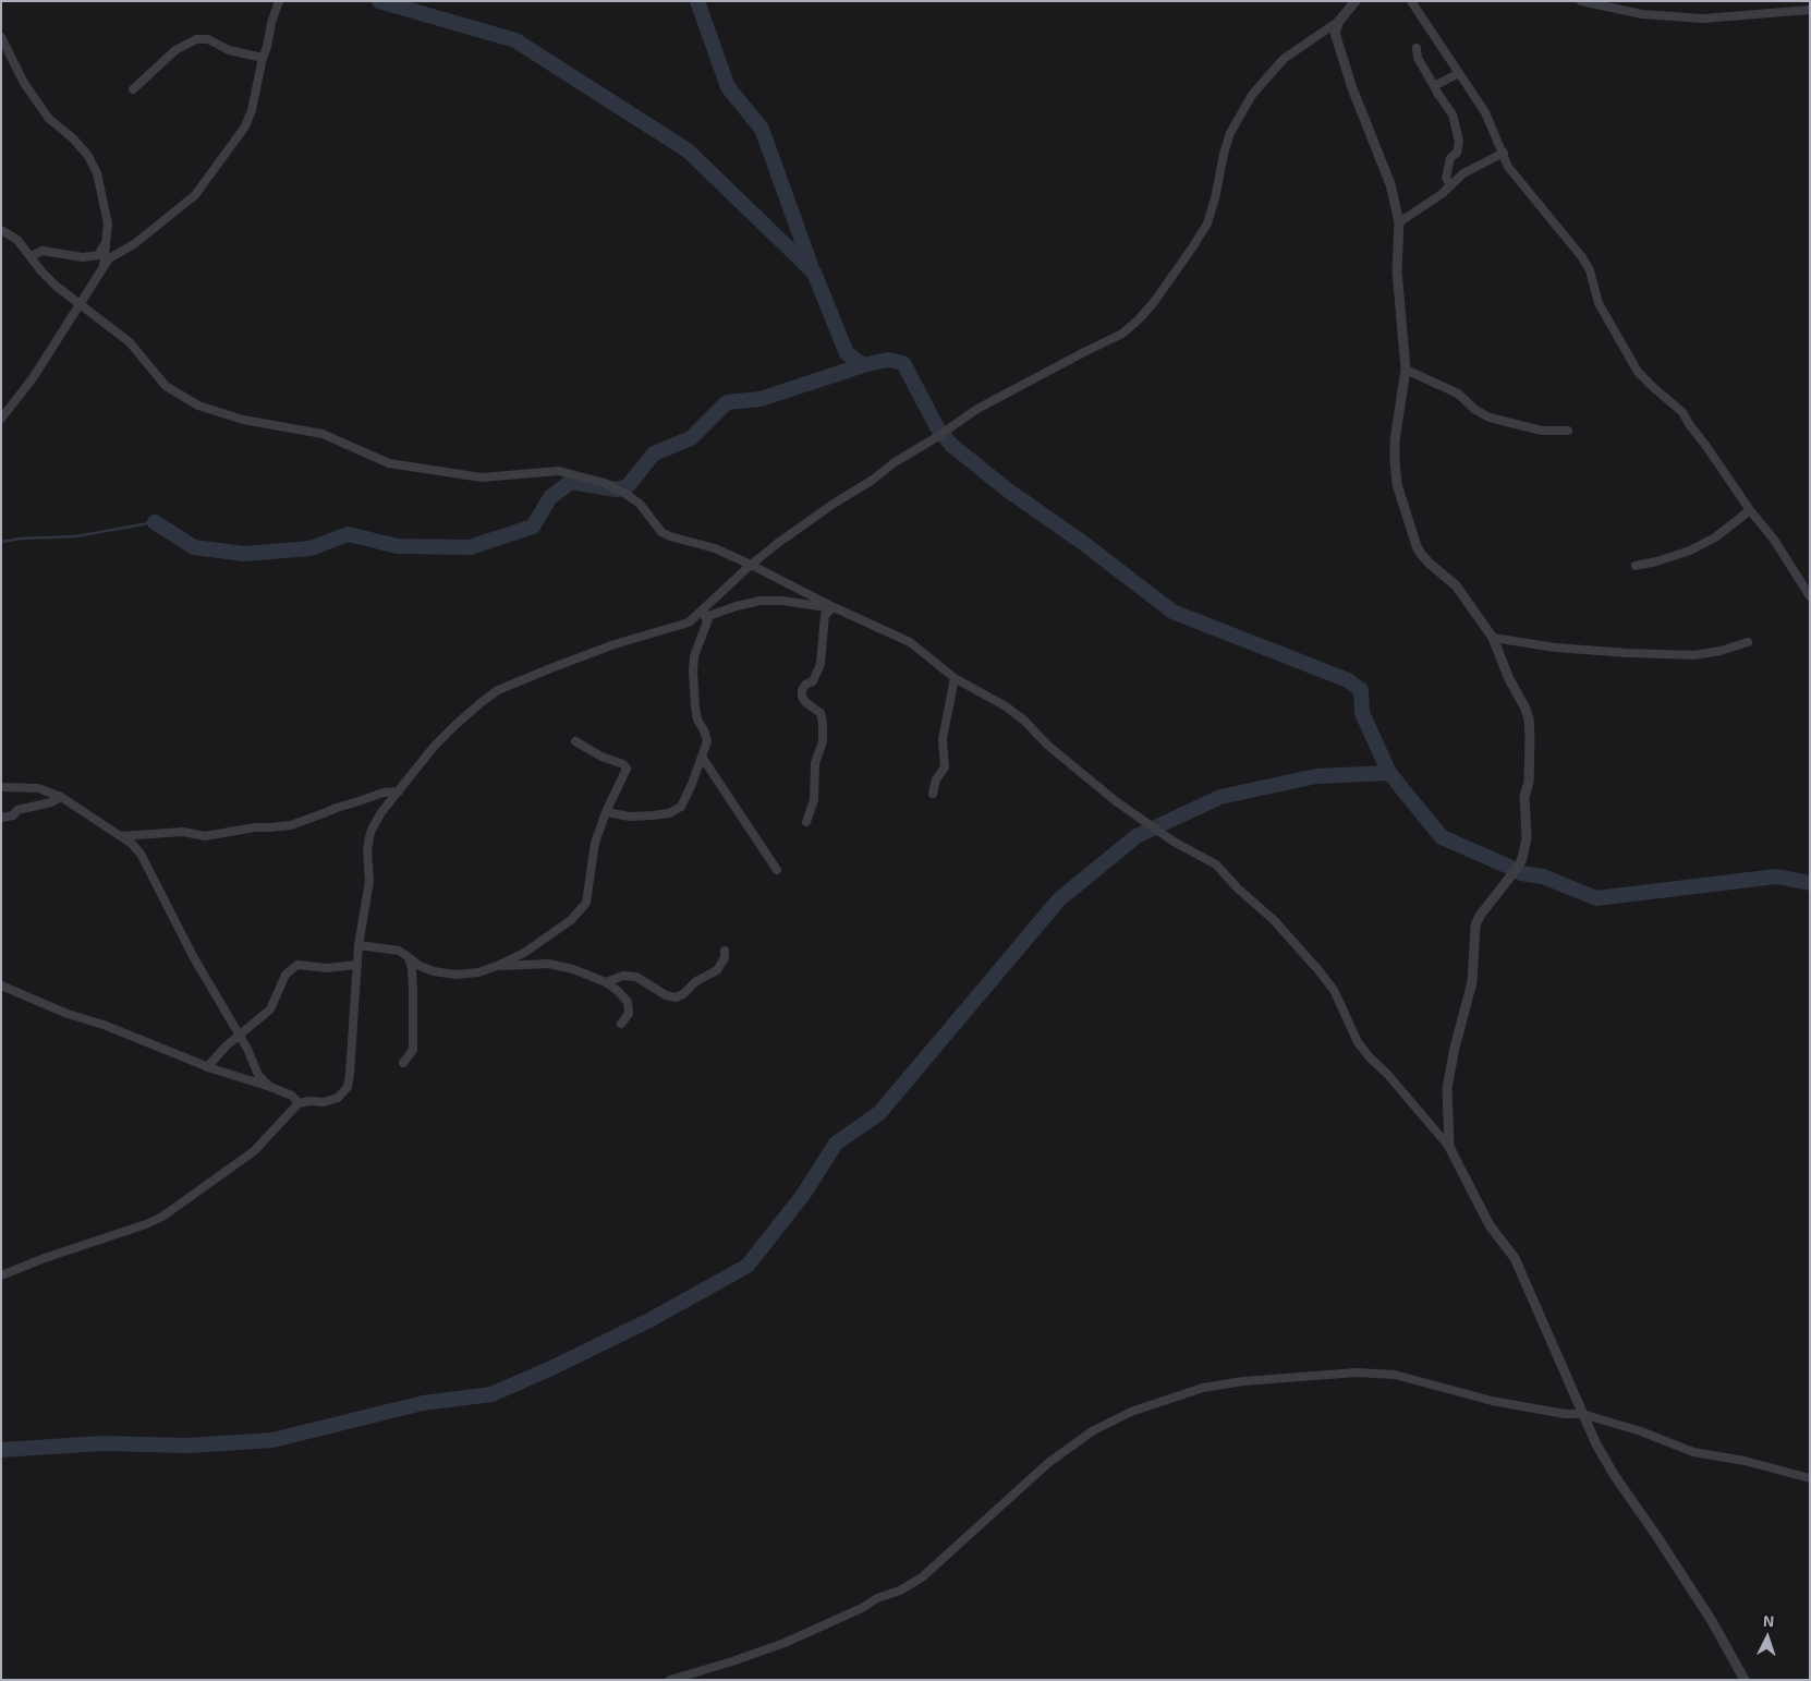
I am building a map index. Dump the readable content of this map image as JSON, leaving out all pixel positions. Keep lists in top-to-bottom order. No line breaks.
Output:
{"north":"top"}
